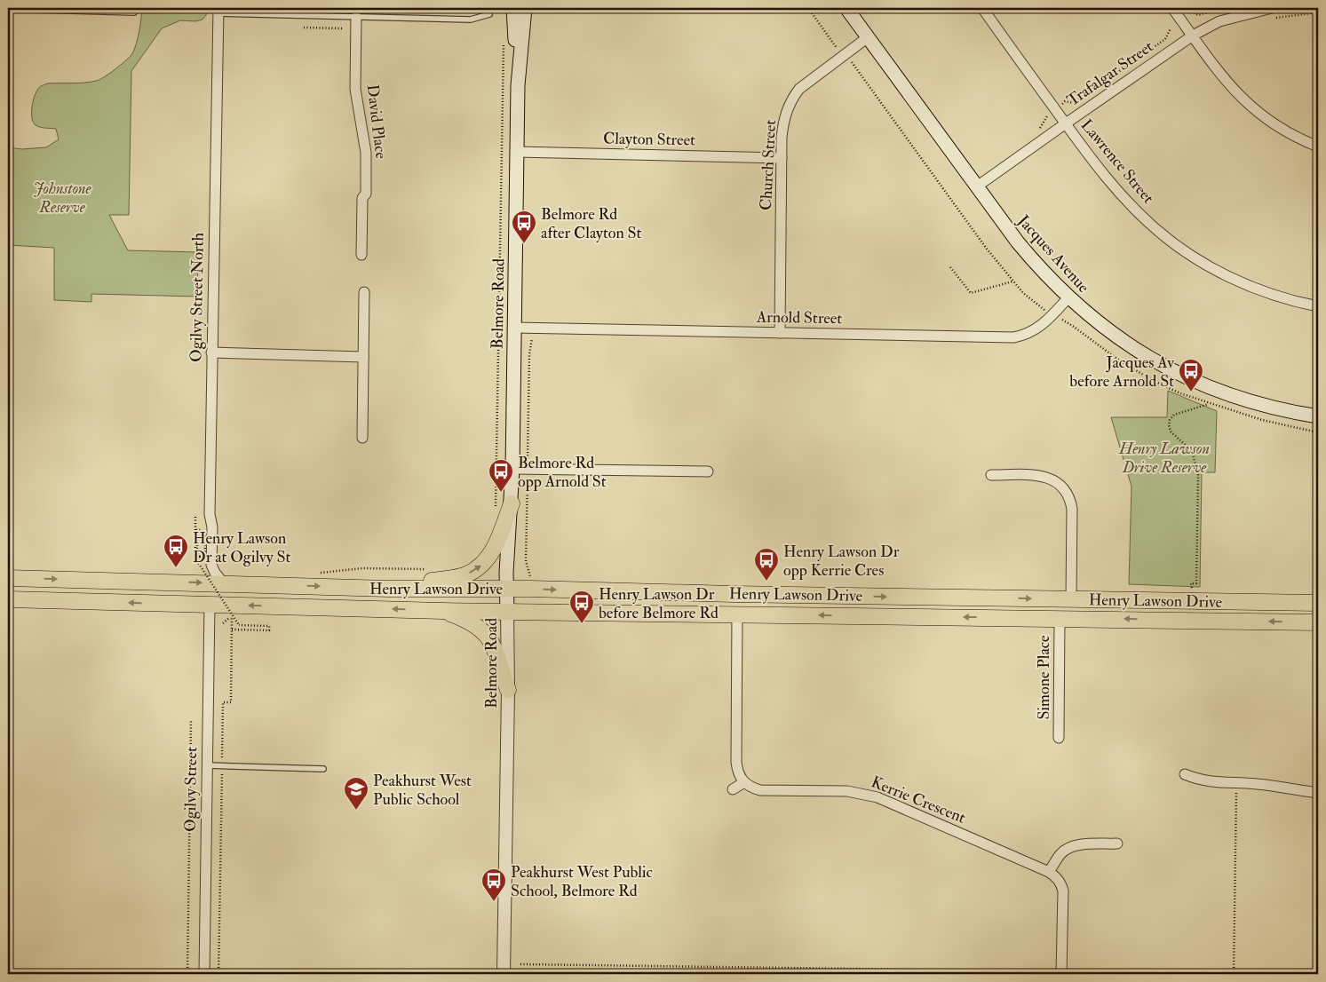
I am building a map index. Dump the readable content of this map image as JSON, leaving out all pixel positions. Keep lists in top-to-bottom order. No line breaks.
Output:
{"streets":{"main road":["Jacques Avenue","Belmore Road","Henry Lawson Drive"],"street":["Trafalgar Street","David Place","Clayton Street","Lawrence Street","Church Street","Ogilvy Street North","Arnold Street","Simone Place","Ogilvy Street","Kerrie Crescent"]},"crossings":[["Trafalgar Street","Lawrence Street"],["Trafalgar Street","Jacques Avenue"],["Clayton Street","Church Street"],["Clayton Street","Belmore Road"],["Church Street","Jacques Avenue"],["Church Street","Arnold Street"],["Jacques Avenue","Arnold Street"],["Ogilvy Street North","Henry Lawson Drive"],["Belmore Road","Arnold Street"],["Belmore Road","Henry Lawson Drive"],["Henry Lawson Drive","Simone Place"],["Henry Lawson Drive","Ogilvy Street"]],"parks":["Johnstone Reserve","Henry Lawson Drive Reserve"],"places":{"bus stop":["Belmore Rd after Clayton St","Jacques Av before Arnold St","Belmore Rd opp Arnold St","Henry Lawson Dr at Ogilvy St","Henry Lawson Dr opp Kerrie Cres","Henry Lawson Dr before Belmore Rd","Peakhurst West Public School, Belmore Rd"],"school or university":["Peakhurst West Public School"]}}
